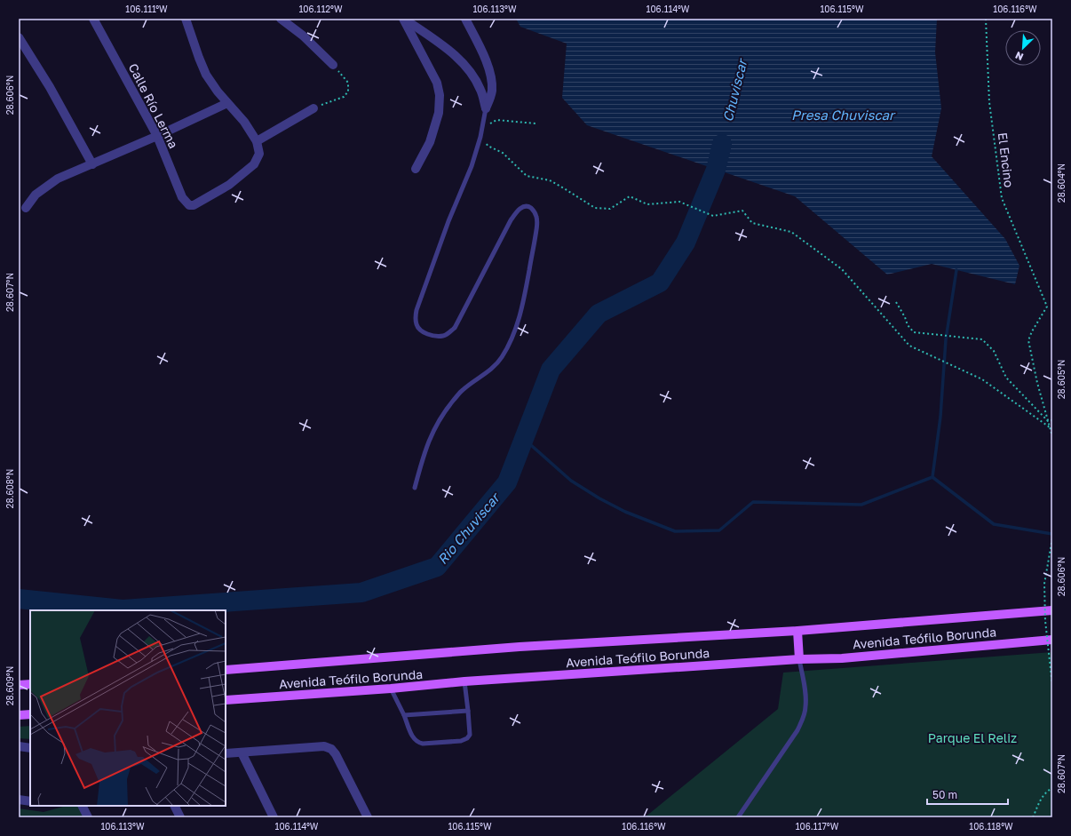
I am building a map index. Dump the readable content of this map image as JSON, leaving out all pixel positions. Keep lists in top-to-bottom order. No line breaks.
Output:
{"streets":{"main road":["Avenida Teófilo Borunda"],"street":["Calle Río Lerma"],"path":["El Encino"]},"water":["Chuviscar","Presa Chuviscar","Rio Chuviscar"],"parks":["Parque El Reliz"],"scale_bar":"50 m","north":"bottom left","coordinates":["106.111°W","106.112°W","106.113°W","106.114°W","106.115°W","106.116°W","28.606°N","28.604°N","28.607°N","28.605°N","28.608°N","28.609°N","106.117°W","106.118°W"]}
